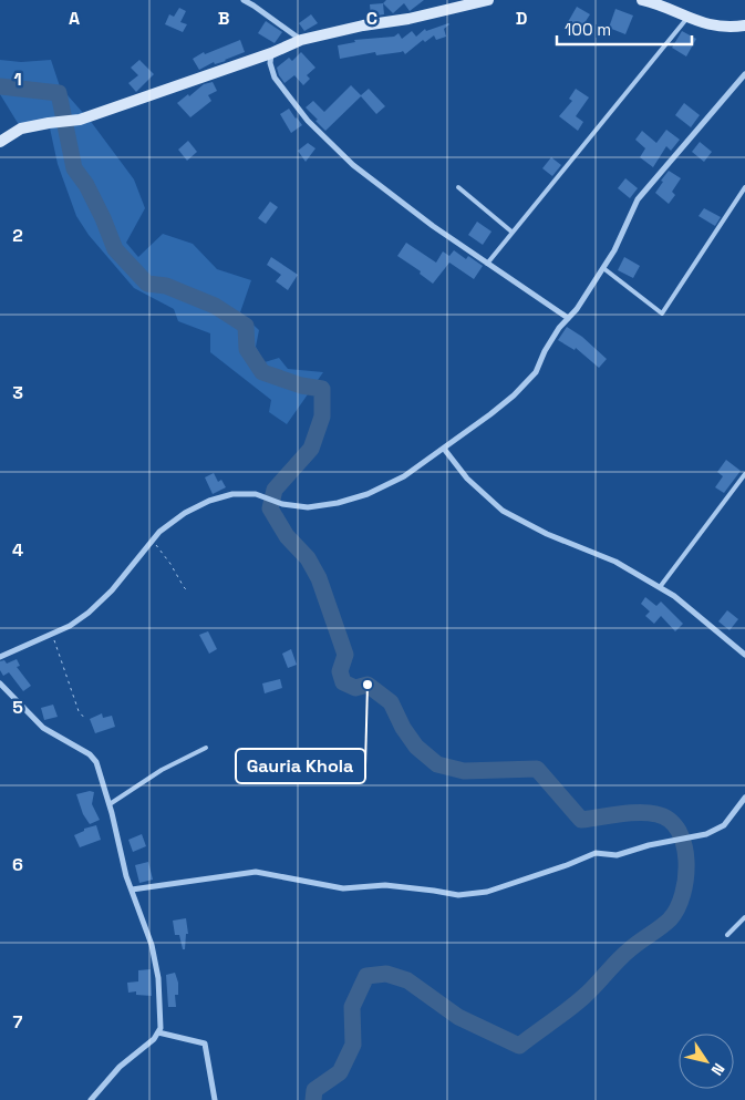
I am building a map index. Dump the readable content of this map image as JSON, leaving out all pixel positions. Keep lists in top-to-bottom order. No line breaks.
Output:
{"places":["Gauria Khola"],"scale_bar":"100 m","north":"bottom right","grid":{"columns":["A","B","C","D"],"rows":["1","2","3","4","5","6","7"]}}
